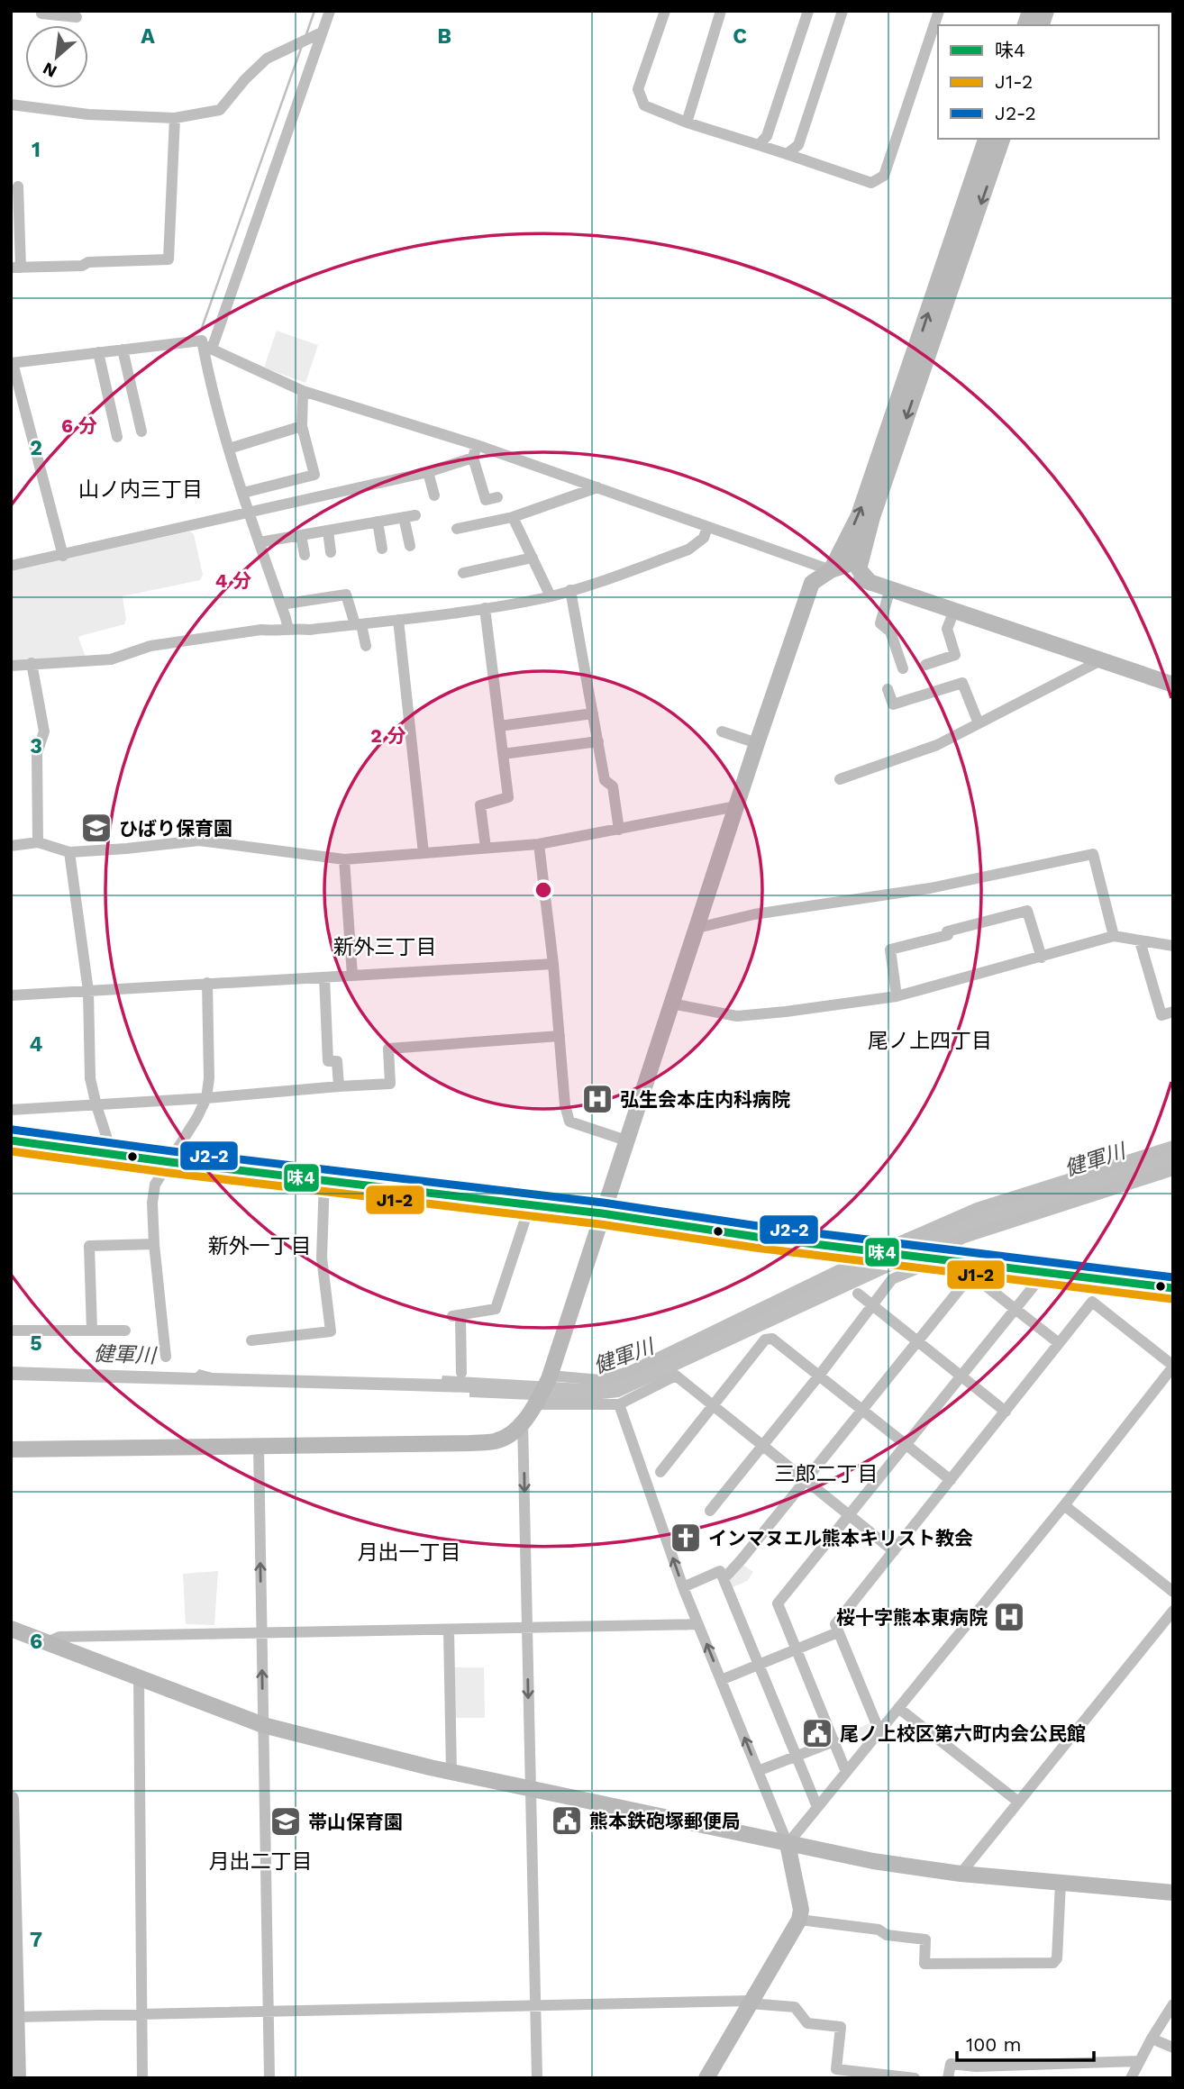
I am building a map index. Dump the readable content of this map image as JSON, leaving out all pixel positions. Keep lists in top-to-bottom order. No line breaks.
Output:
{"districts":["山ノ内三丁目","新外三丁目","尾ノ上四丁目","新外一丁目","三郎二丁目","月出一丁目","月出二丁目"],"water":["健軍川"],"places":{"school or university":["ひばり保育園","帯山保育園"],"hospital":["弘生会本庄内科病院","桜十字熊本東病院"],"church":["インマヌエル熊本キリスト教会"],"public building":["尾ノ上校区第六町内会公民館","熊本鉄砲塚郵便局"]},"lines":["transit line J2-2","transit line 味4","transit line J1-2"],"legend":["味4","J1-2","J2-2"],"scale_bar":"100 m","north":"bottom left","grid":{"columns":["A","B","C"],"rows":["1","2","3","4","5","6","7"]},"rings":["6 分","4 分","2 分"]}
